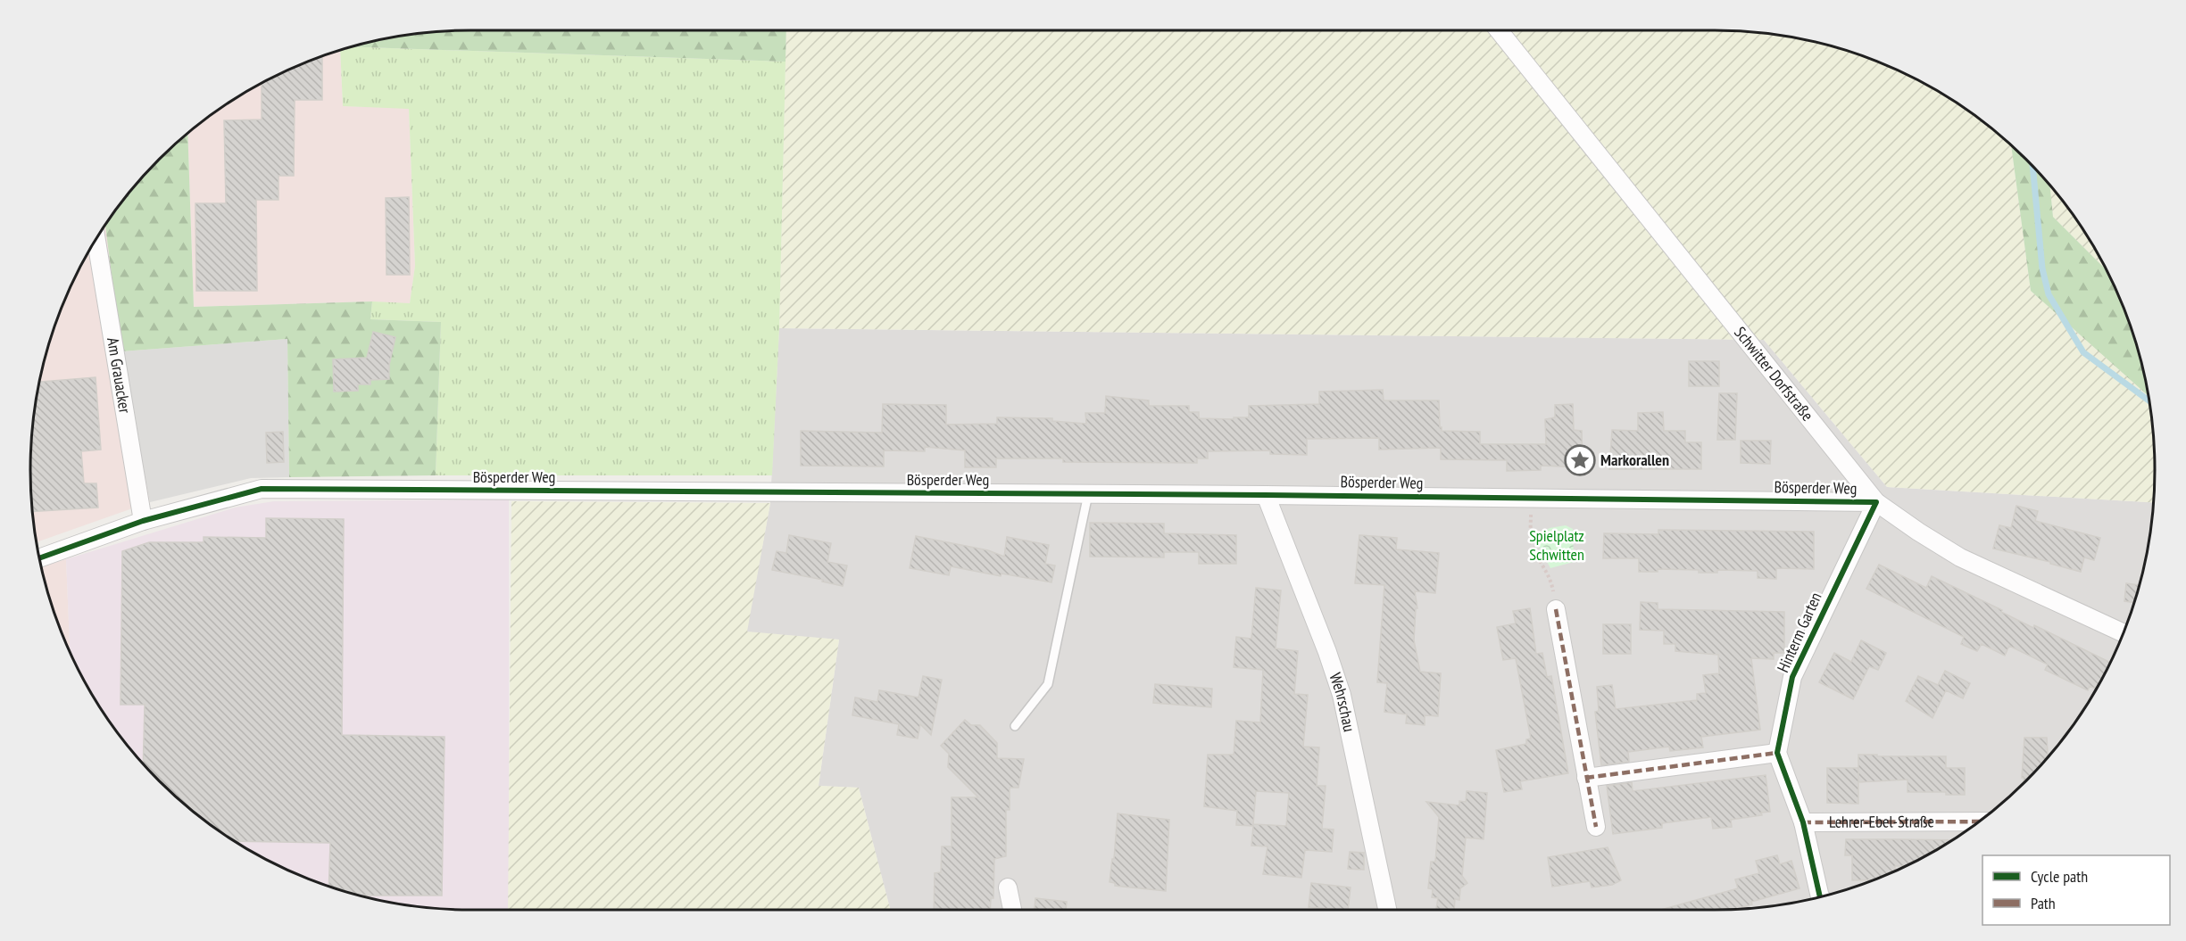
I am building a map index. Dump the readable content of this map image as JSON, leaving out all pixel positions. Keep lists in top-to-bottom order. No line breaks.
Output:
{"streets":{"street":["Schwitter Dorfstraße","Am Grauacker","Bösperder Weg","Hinterm Garten","Wehrschau","Lehrer-Ebel-Straße"]},"crossings":[["Schwitter Dorfstraße","Bösperder Weg"],["Schwitter Dorfstraße","Hinterm Garten"],["Am Grauacker","Bösperder Weg"],["Bösperder Weg","Hinterm Garten"],["Bösperder Weg","Wehrschau"]],"parks":["Spielplatz Schwitten"],"places":{"place":["Markorallen"]},"legend":["Cycle path","Path"]}
